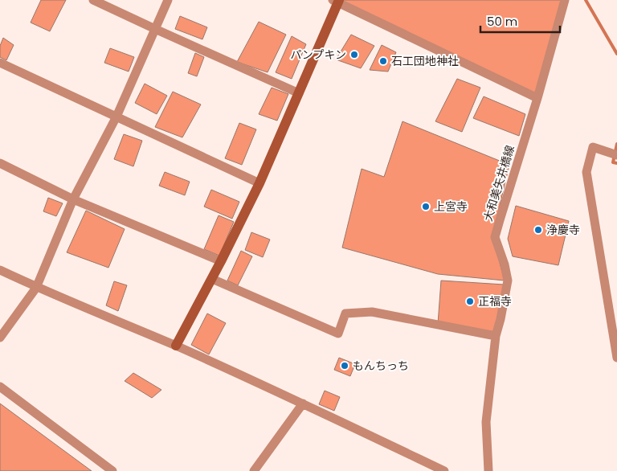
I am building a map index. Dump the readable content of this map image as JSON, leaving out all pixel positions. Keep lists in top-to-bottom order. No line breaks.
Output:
{"streets":{"street":["大和美矢井橋線"]},"places":["パンプキン","石工団地神社","上宮寺","浄慶寺","正福寺","もんちっち"],"scale_bar":"50 m"}
